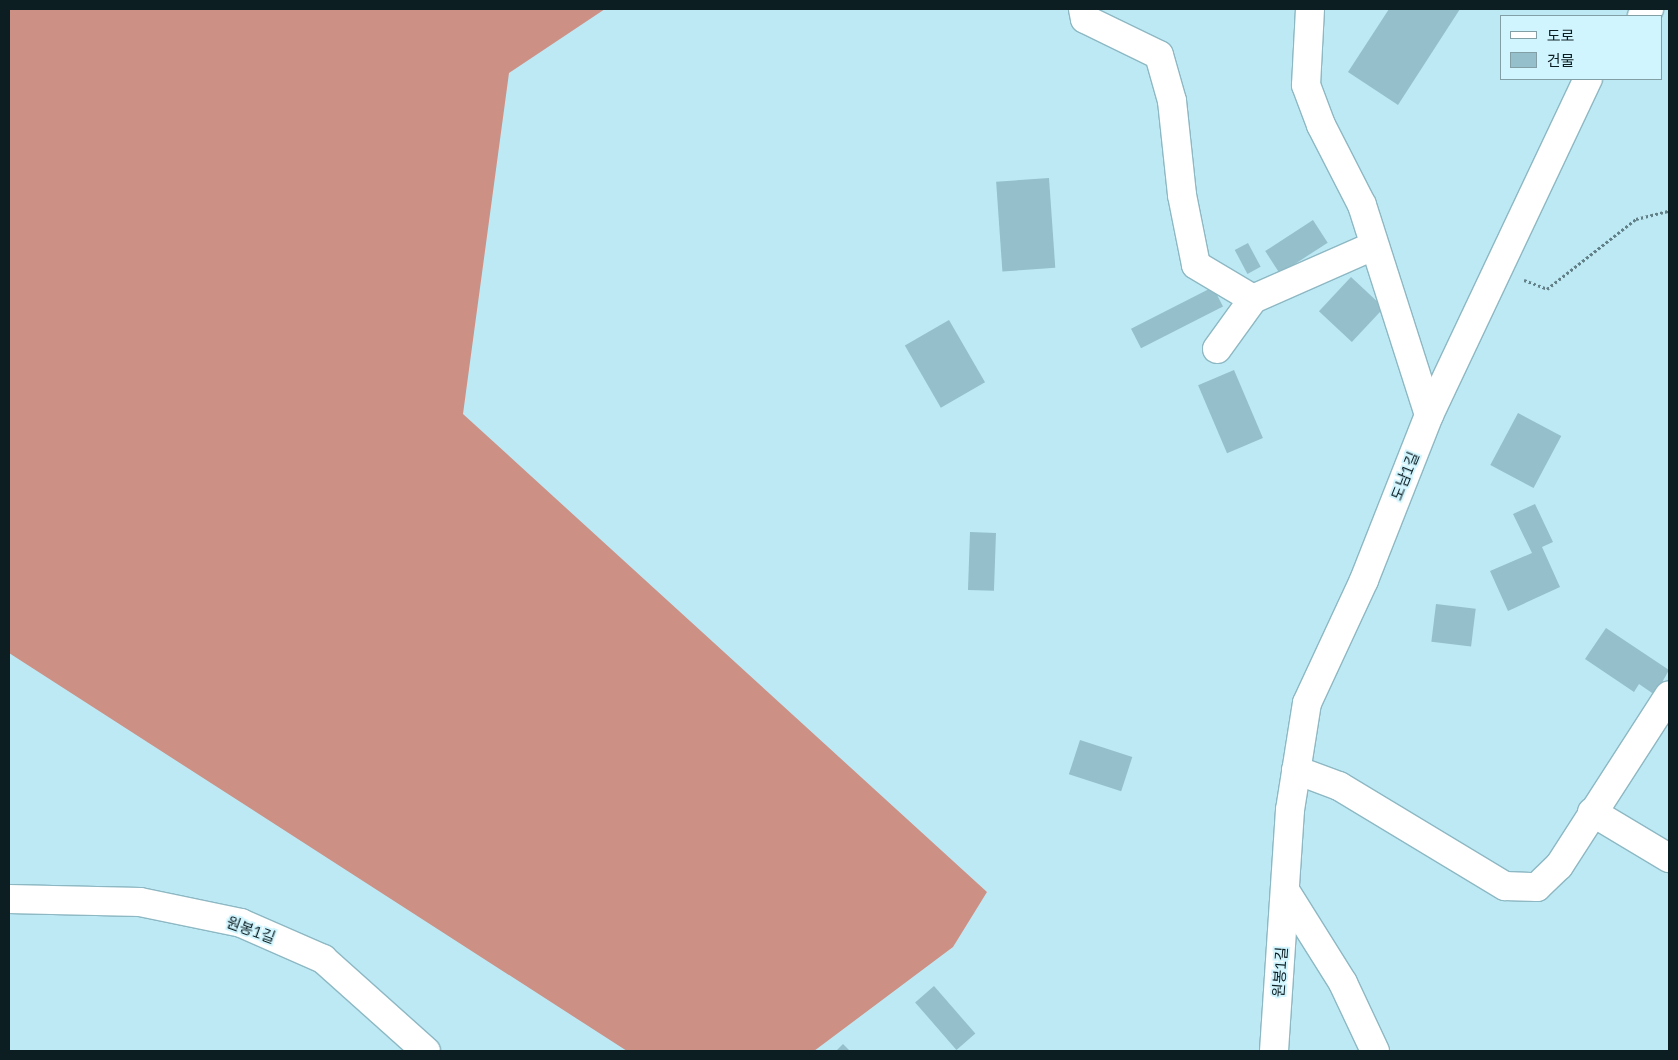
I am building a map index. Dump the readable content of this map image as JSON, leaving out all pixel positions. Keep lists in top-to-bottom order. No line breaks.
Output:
{"streets":{"street":["도남1길","원봉1길"]},"crossings":[["도남1길","원봉1길"]],"legend":["도로","건물"]}
